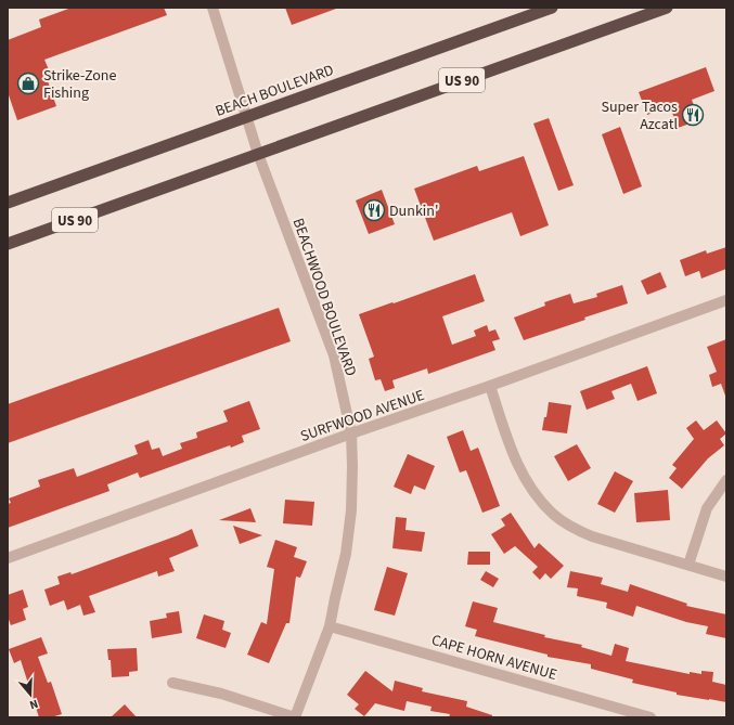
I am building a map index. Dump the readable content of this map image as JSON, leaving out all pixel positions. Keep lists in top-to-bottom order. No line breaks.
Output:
{"streets":{"highway":["US 90","BEACH BOULEVARD"],"street":["BEACHWOOD BOULEVARD","SURFWOOD AVENUE","CAPE HORN AVENUE"]},"crossings":[["US 90","BEACHWOOD BOULEVARD"],["BEACH BOULEVARD","BEACHWOOD BOULEVARD"],["BEACHWOOD BOULEVARD","SURFWOOD AVENUE"],["BEACHWOOD BOULEVARD","CAPE HORN AVENUE"]],"places":{"shop":["Strike-Zone Fishing"],"restaurant":["Super Tacos Azcatl","Dunkin'"]},"north":"bottom"}
